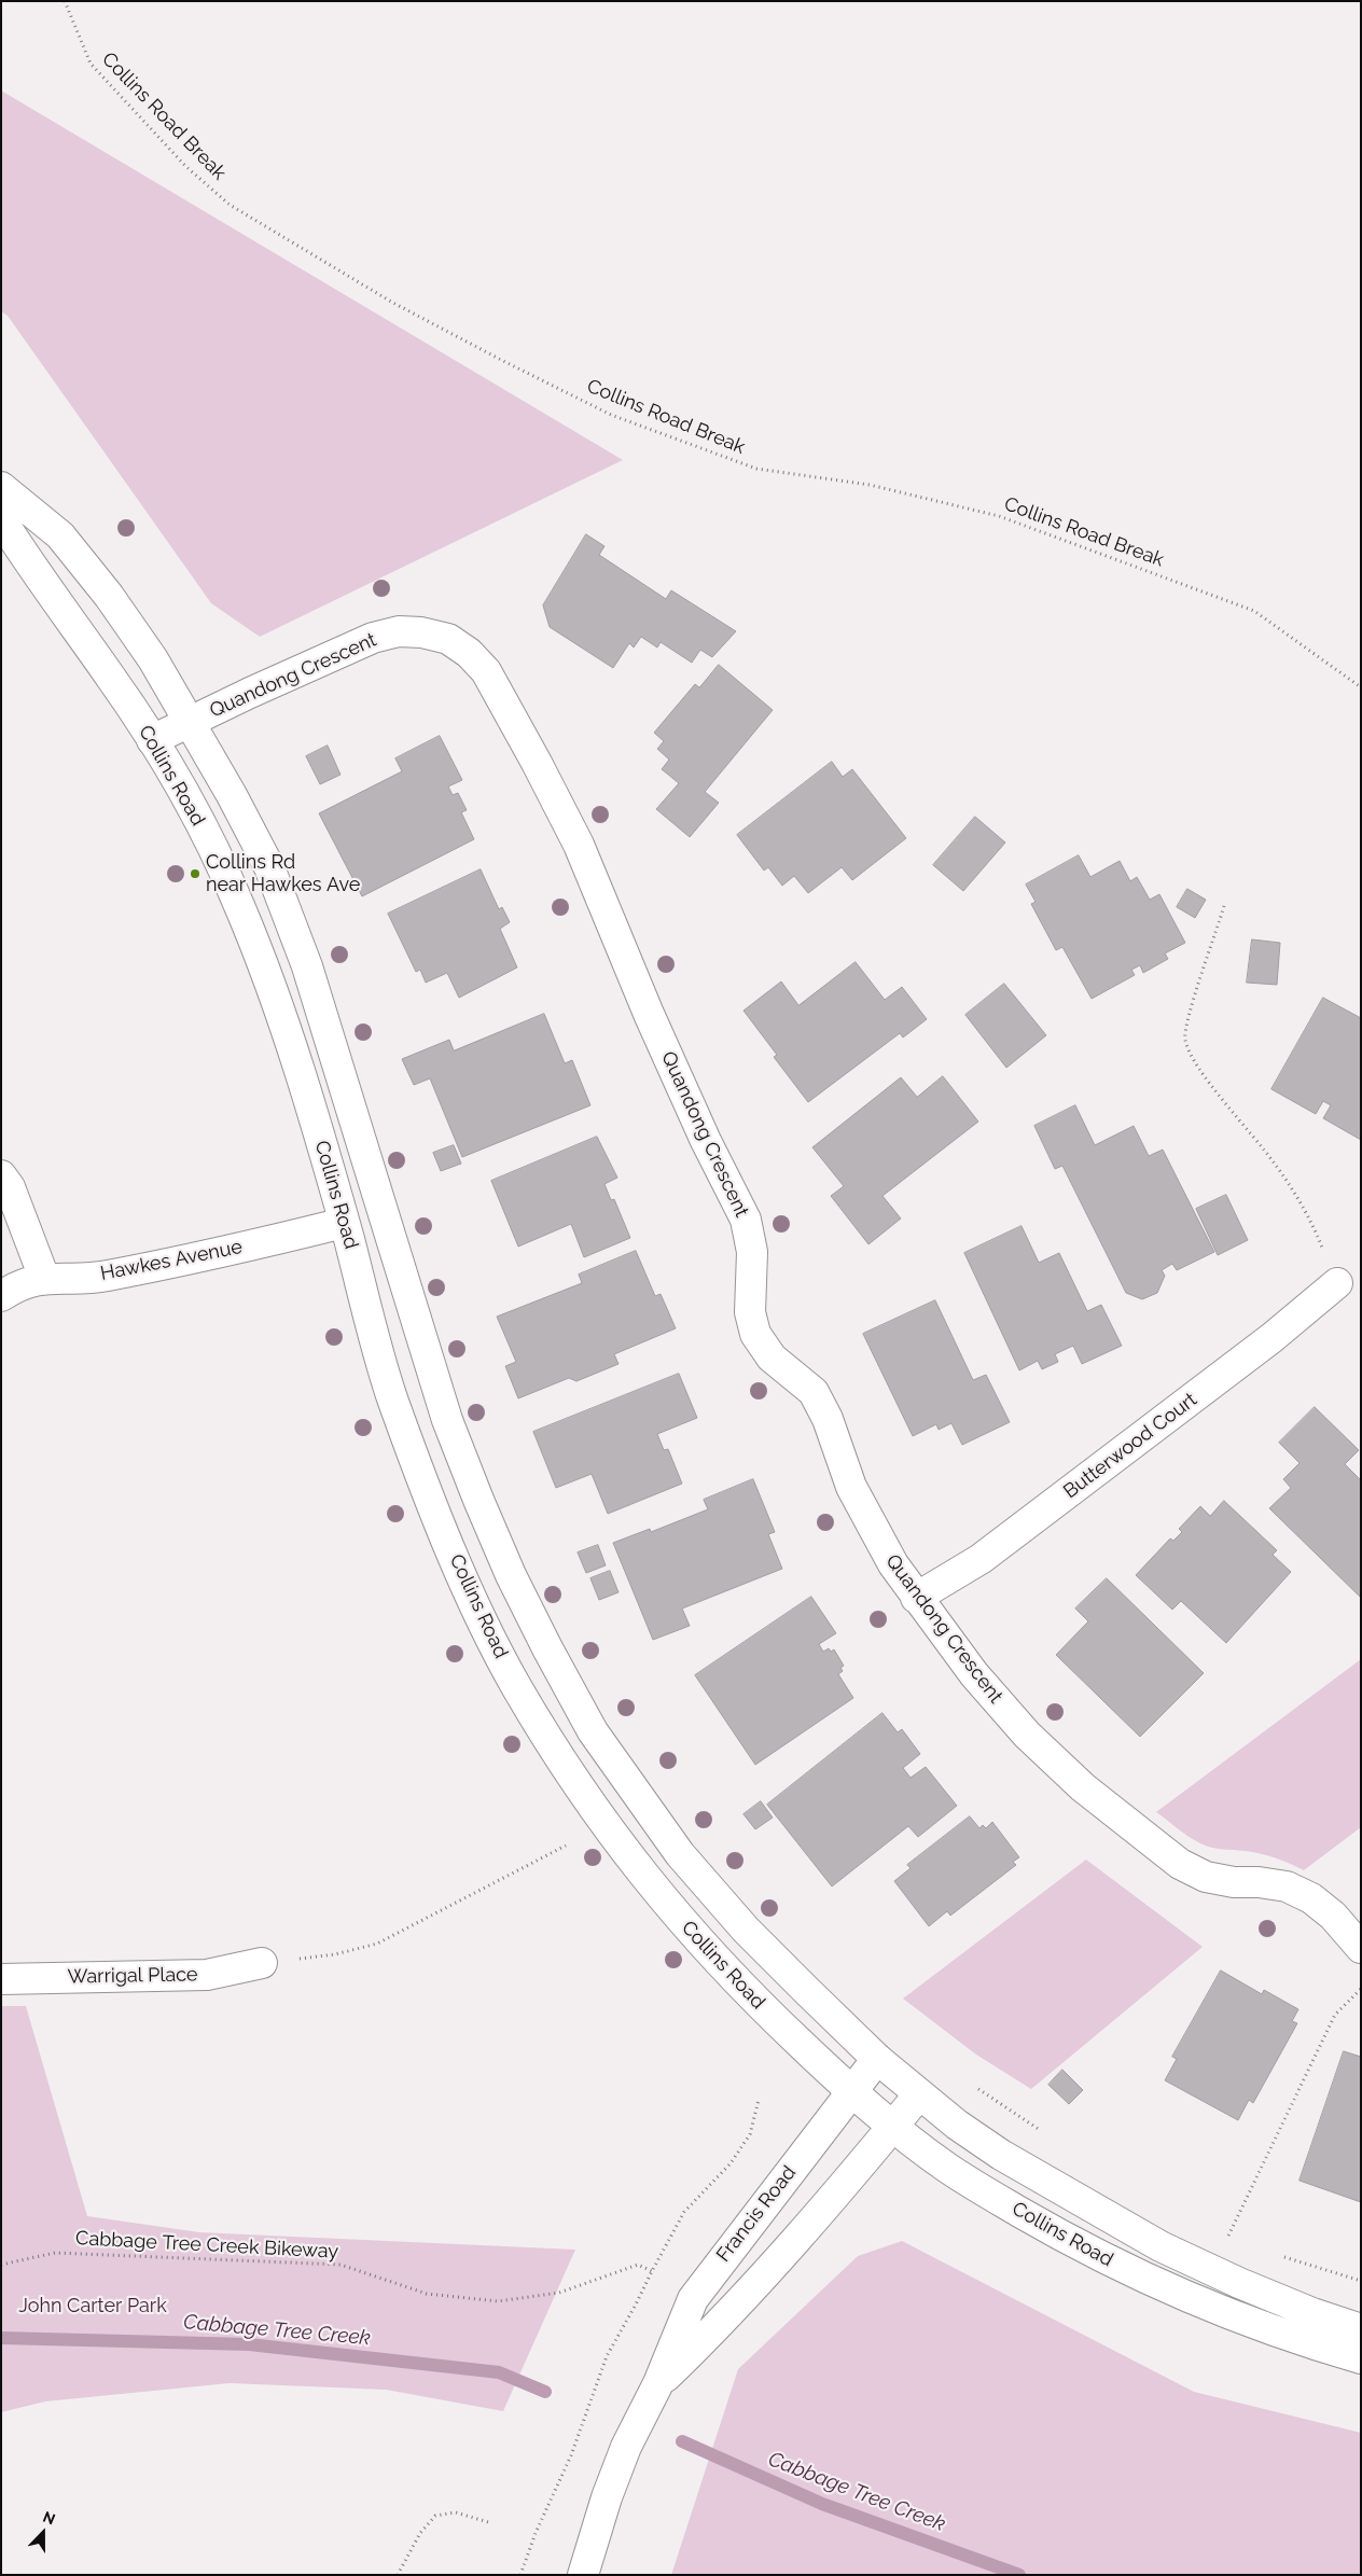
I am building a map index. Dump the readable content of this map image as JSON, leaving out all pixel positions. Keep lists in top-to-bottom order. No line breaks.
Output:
{"streets":{"main road":["Quandong Crescent","Collins Road","Hawkes Avenue","Butterwood Court","Warrigal Place","Francis Road"],"path":["Collins Road Break","Cabbage Tree Creek Bikeway"]},"crossings":[["Quandong Crescent","Collins Road"],["Quandong Crescent","Butterwood Court"],["Collins Road","Hawkes Avenue"],["Collins Road","Francis Road"]],"water":["Cabbage Tree Creek"],"parks":["John Carter Park"],"places":["Collins Rd near Hawkes Ave"],"north":"top"}
